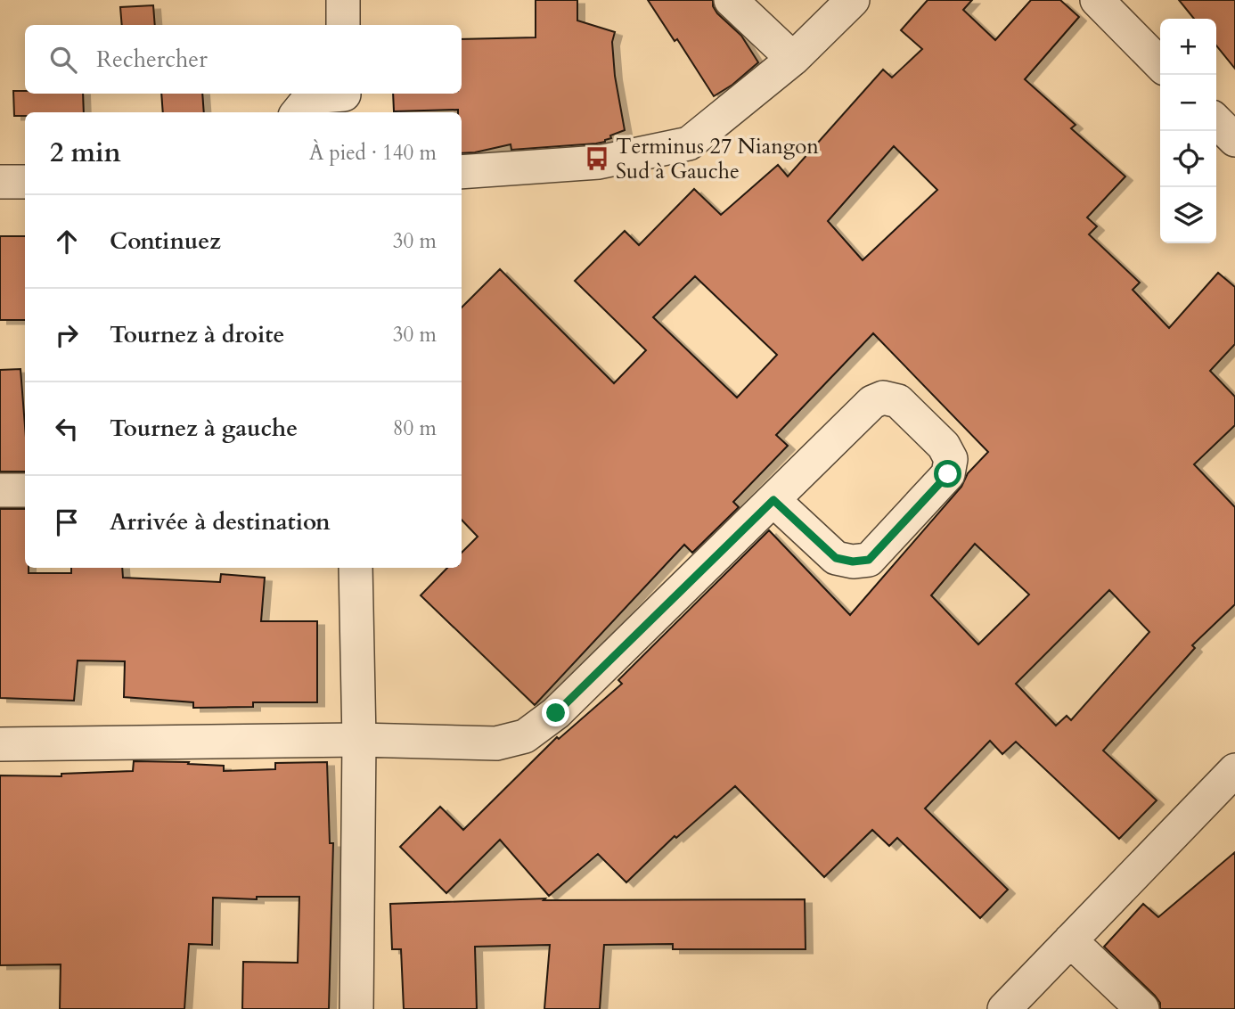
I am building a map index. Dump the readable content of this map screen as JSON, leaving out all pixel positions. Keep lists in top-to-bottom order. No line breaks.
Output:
{"places":{"bus stop":["Terminus 27 Niangon Sud à Gauche"]},"page":{"map_buttons":["+","−"],"search":"Rechercher","heading":["2 min","À pied · 140 m"],"list":[["Continuez","30 m"],["Tournez à droite","30 m"],["Tournez à gauche","80 m"],"Arrivée à destination"]}}
